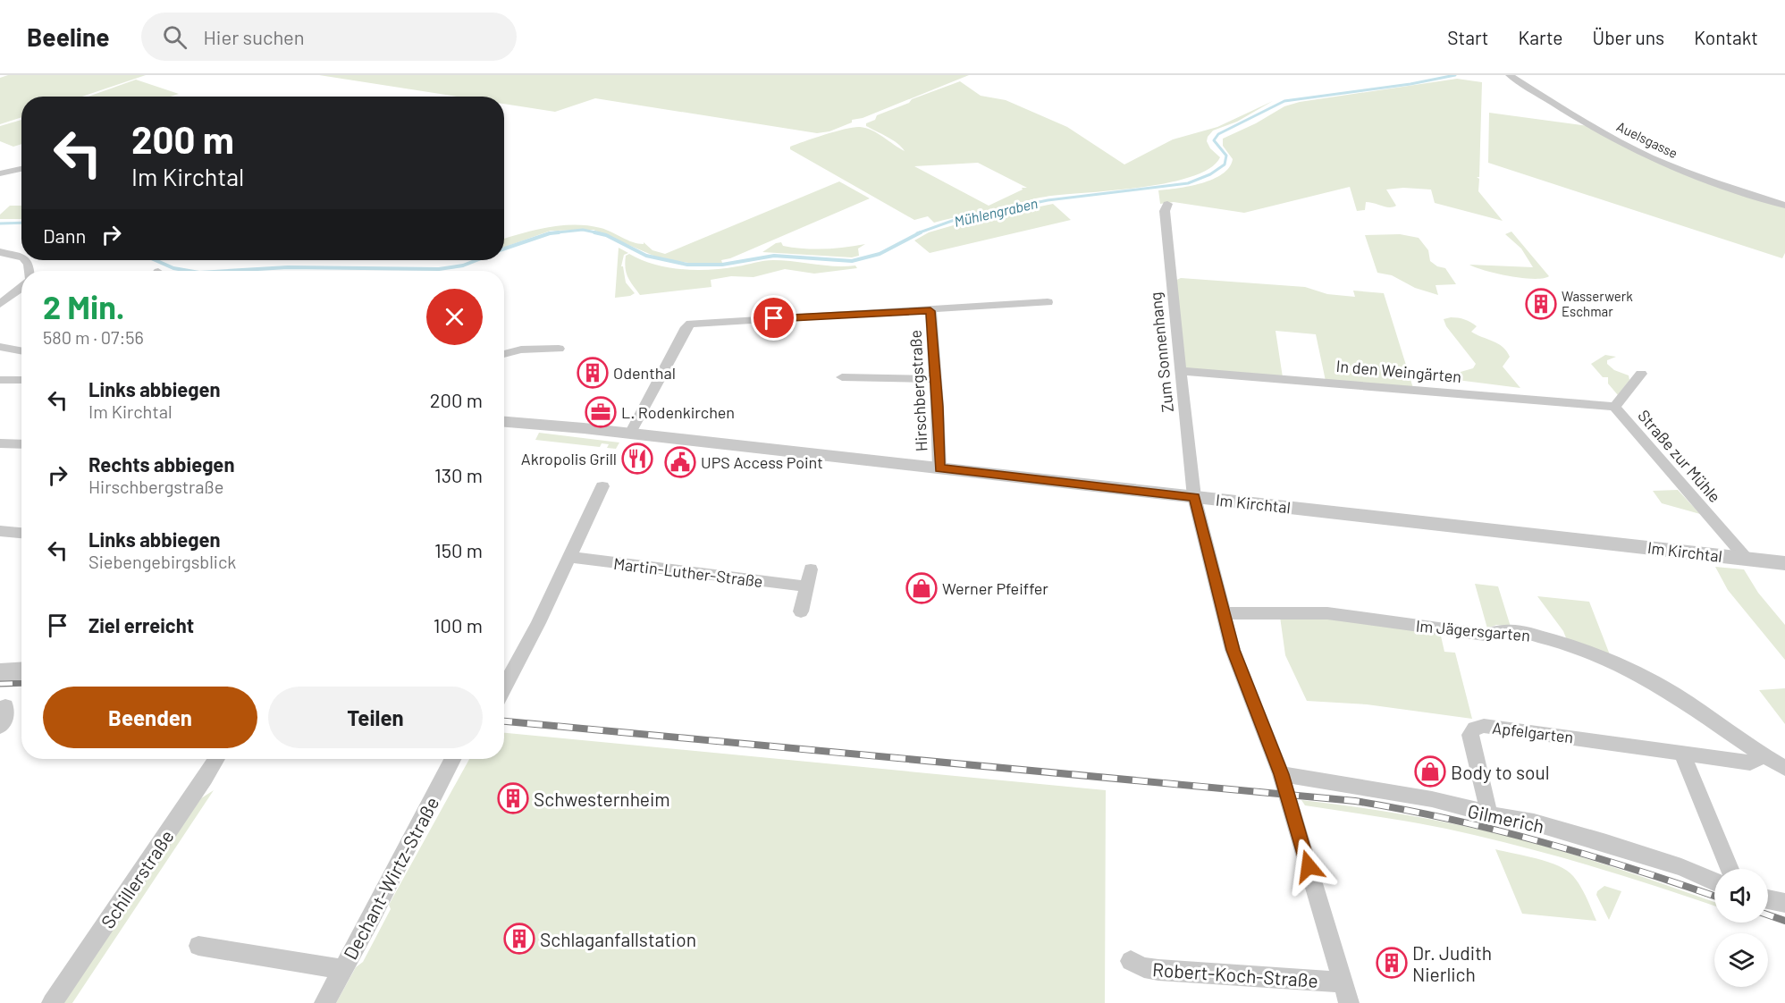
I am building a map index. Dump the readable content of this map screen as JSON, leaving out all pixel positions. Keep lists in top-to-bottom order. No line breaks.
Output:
{"streets":{"street":["Auelsgasse","Zum Sonnenhang","In den Weingärten","Hirschbergstraße","Straße zur Mühle","Im Kirchtal","Martin-Luther-Straße","Im Jägersgarten","Apfelgarten","Gilmerich","Dechant-Wirtz-Straße","Schillerstraße","Robert-Koch-Straße"]},"crossings":[["Zum Sonnenhang","In den Weingärten"],["Zum Sonnenhang","Im Kirchtal"],["Zum Sonnenhang","Im Jägersgarten"],["Zum Sonnenhang","Gilmerich"],["Zum Sonnenhang","Robert-Koch-Straße"],["In den Weingärten","Straße zur Mühle"],["Hirschbergstraße","Im Kirchtal"],["Straße zur Mühle","Im Kirchtal"],["Im Jägersgarten","Apfelgarten"],["Apfelgarten","Gilmerich"]],"water":["Mühlengraben"],"places":{"building":["Wasserwerk Eschmar","Odenthal","Schwesternheim","Schlaganfallstation","Dr. Judith Nierlich"],"office":["L. Rodenkirchen"],"restaurant":["Akropolis Grill"],"public building":["UPS Access Point"],"shop":["Werner Pfeiffer","Body to soul"]},"page":{"header":"Beeline","search":"Hier suchen","nav":["Start","Karte","Über uns","Kontakt"],"turn":["200 m","Im Kirchtal"],"then":"Dann","heading":["2 Min.","580 m · 07:56"],"list":[{"name":"Links abbiegen","note":"Im Kirchtal","value":"200 m"},{"name":"Rechts abbiegen","note":"Hirschbergstraße","value":"130 m"},{"name":"Links abbiegen","note":"Siebengebirgsblick","value":"150 m"},{"name":"Ziel erreicht","value":"100 m"}],"buttons":["Beenden","Teilen"]}}
